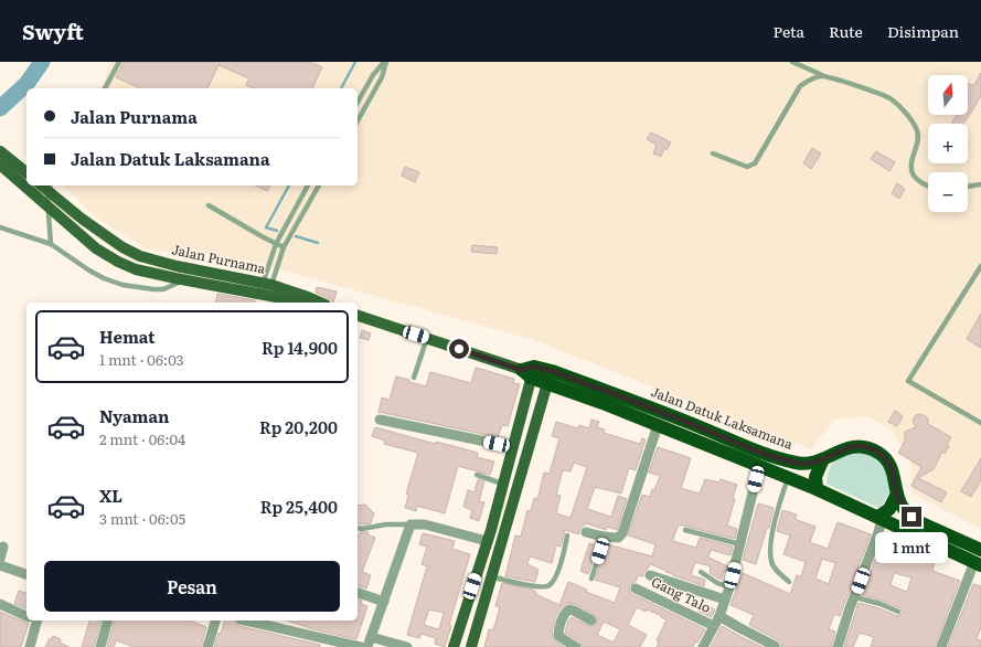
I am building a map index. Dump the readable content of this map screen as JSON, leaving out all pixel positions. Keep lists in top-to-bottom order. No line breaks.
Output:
{"streets":{"highway":["Jalan Datuk Laksamana"],"main road":["Jalan Purnama"],"street":["Gang Talo"]},"north":"top","page":{"header":"Swyft","nav":["Peta","Rute","Disimpan"],"map_buttons":["+","−"],"banner":["Jalan Purnama","Jalan Datuk Laksamana"],"list":[{"name":"Hemat","note":"1 mnt · 06:03","value":"Rp 14,900"},{"name":"Nyaman","note":"2 mnt · 06:04","value":"Rp 20,200"},{"name":"XL","note":"3 mnt · 06:05","value":"Rp 25,400"}],"bubble":"1 mnt","buttons":"Pesan"}}
